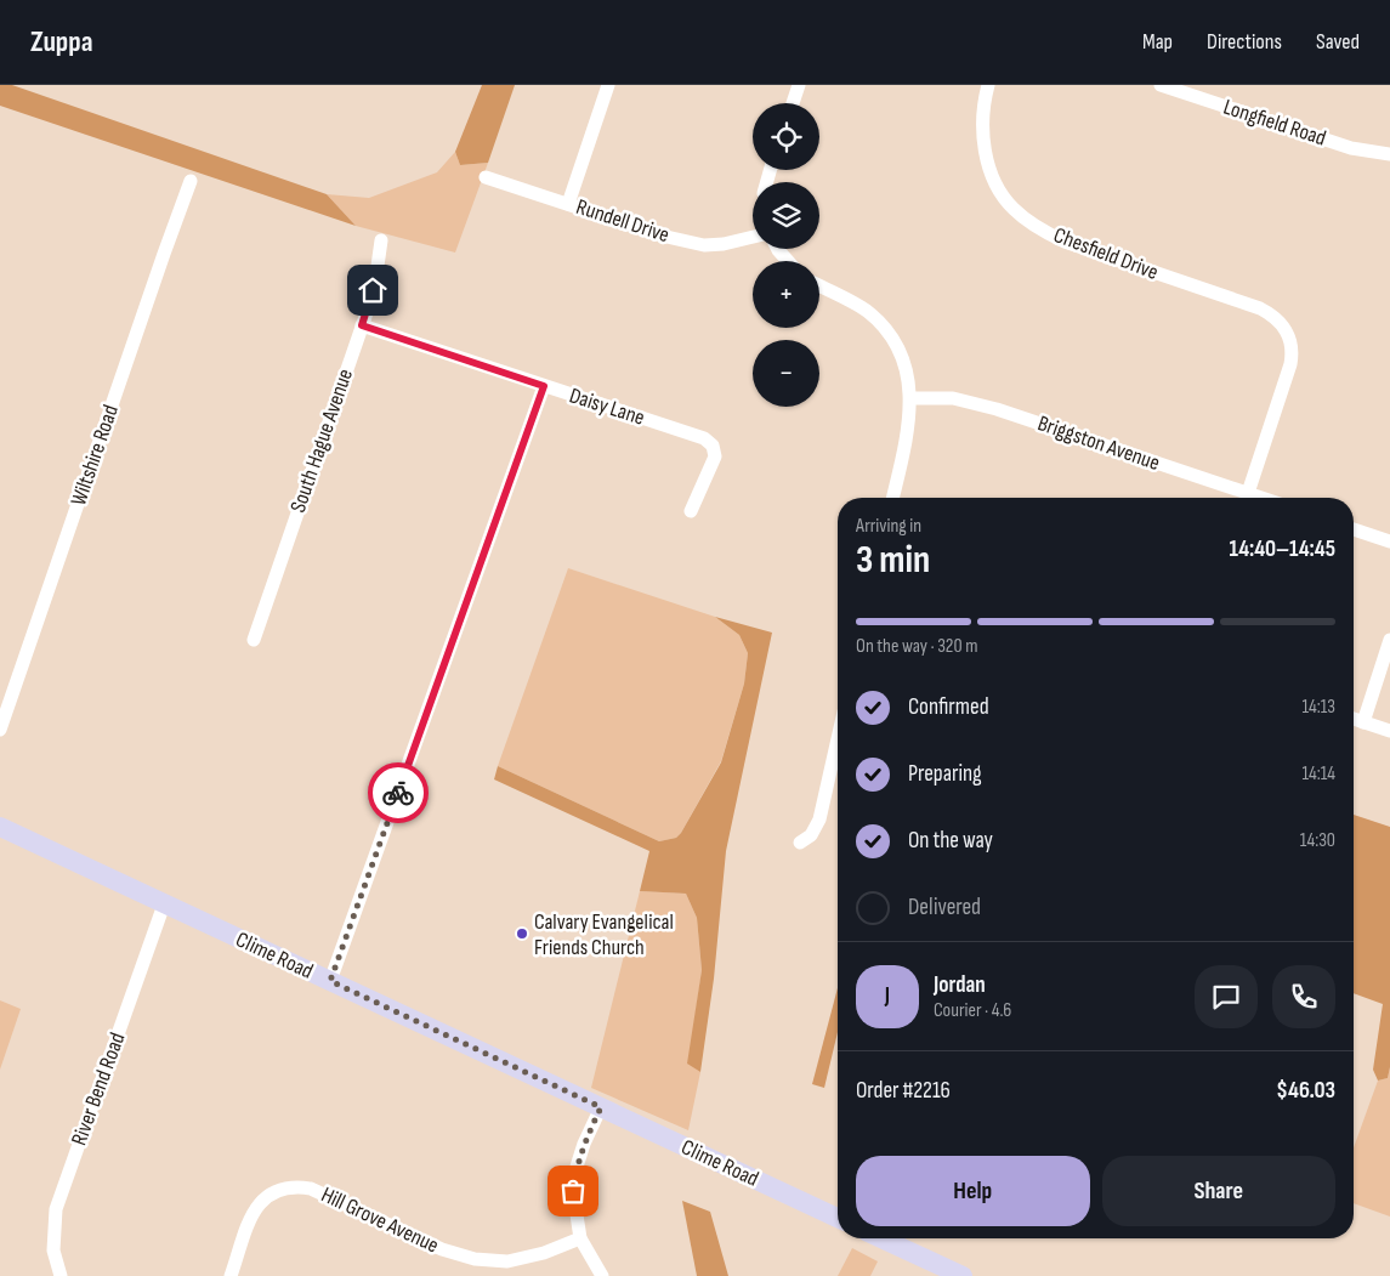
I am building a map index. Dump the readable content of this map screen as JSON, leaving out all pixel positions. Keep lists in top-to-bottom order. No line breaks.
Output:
{"streets":{"main road":["Clime Road"],"street":["Longfield Road","Rundell Drive","Chesfield Drive","Daisy Lane","South Hague Avenue","Briggston Avenue","Wiltshire Road","River Bend Road","Hill Grove Avenue"]},"crossings":[["Chesfield Drive","Briggston Avenue"],["Daisy Lane","South Hague Avenue"],["Clime Road","River Bend Road"]],"places":["Calvary Evangelical Friends Church"],"page":{"header":"Zuppa","nav":["Map","Directions","Saved"],"map_buttons":["+","−"],"heading":["3 min","Arriving in","14:40–14:45"],"panel":["Jordan","Courier · 4.6","Order #2216","$46.03"],"bar":"On the way · 320 m","list":[["Confirmed","14:13"],["Preparing","14:14"],["On the way","14:30"],"Delivered"],"round":"J","buttons":["Help","Share"]}}
